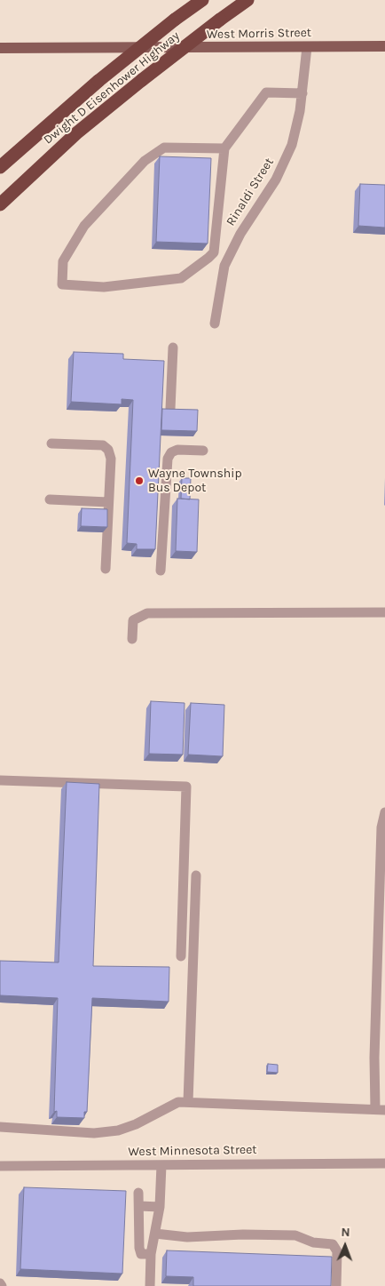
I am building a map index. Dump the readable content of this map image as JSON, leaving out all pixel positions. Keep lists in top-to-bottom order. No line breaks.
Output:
{"streets":{"highway":["Dwight D Eisenhower Highway"],"main road":["West Morris Street"],"street":["Rinaldi Street","West Minnesota Street"]},"crossings":[["West Morris Street","Rinaldi Street"]],"places":["Wayne Township Bus Depot"],"north":"top"}
